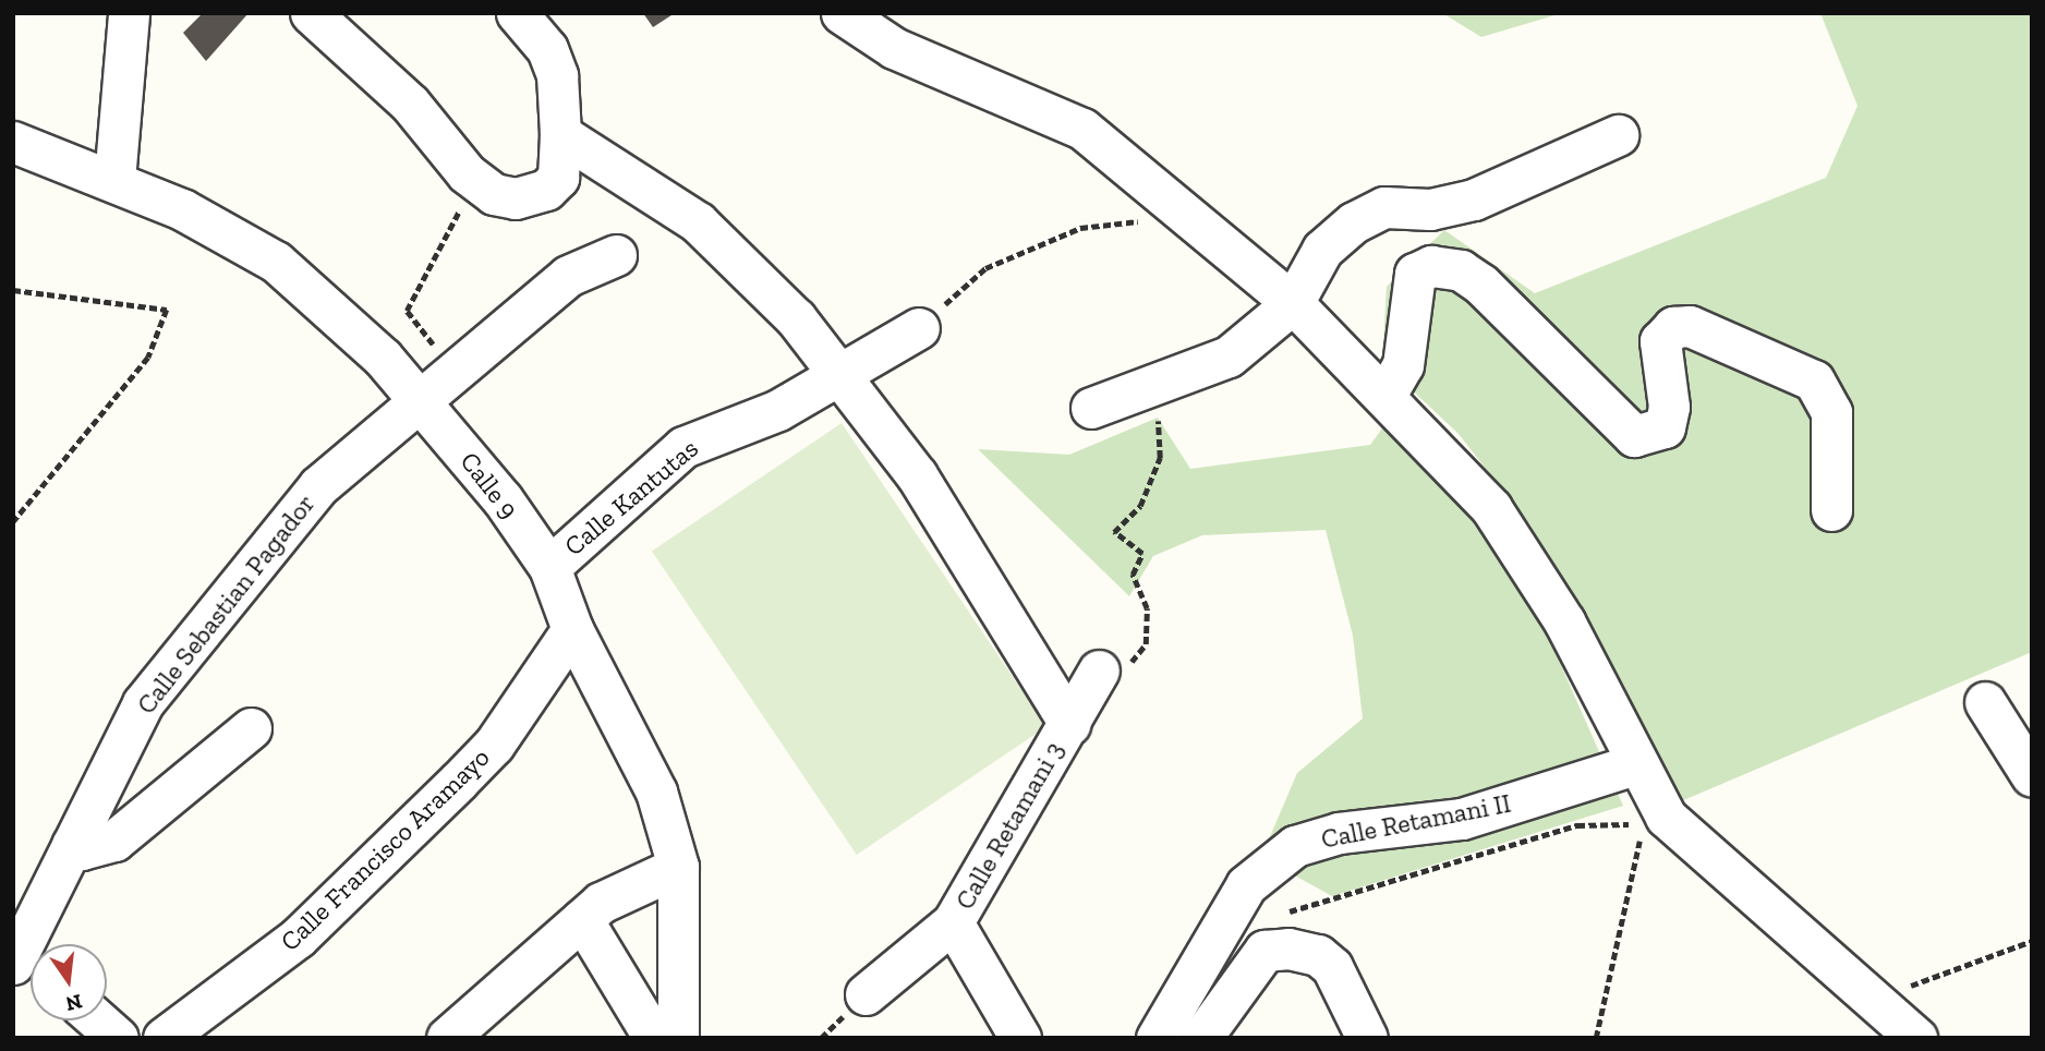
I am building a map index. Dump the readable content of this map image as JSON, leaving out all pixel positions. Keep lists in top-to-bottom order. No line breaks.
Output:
{"streets":{"street":["Calle 9","Calle Kantutas","Calle Sebastian Pagador","Calle Retamani II","Calle Retamani 3","Calle Francisco Aramayo"]},"crossings":[["Calle 9","Calle Kantutas"],["Calle 9","Calle Sebastian Pagador"],["Calle 9","Calle Francisco Aramayo"]],"north":"bottom"}
